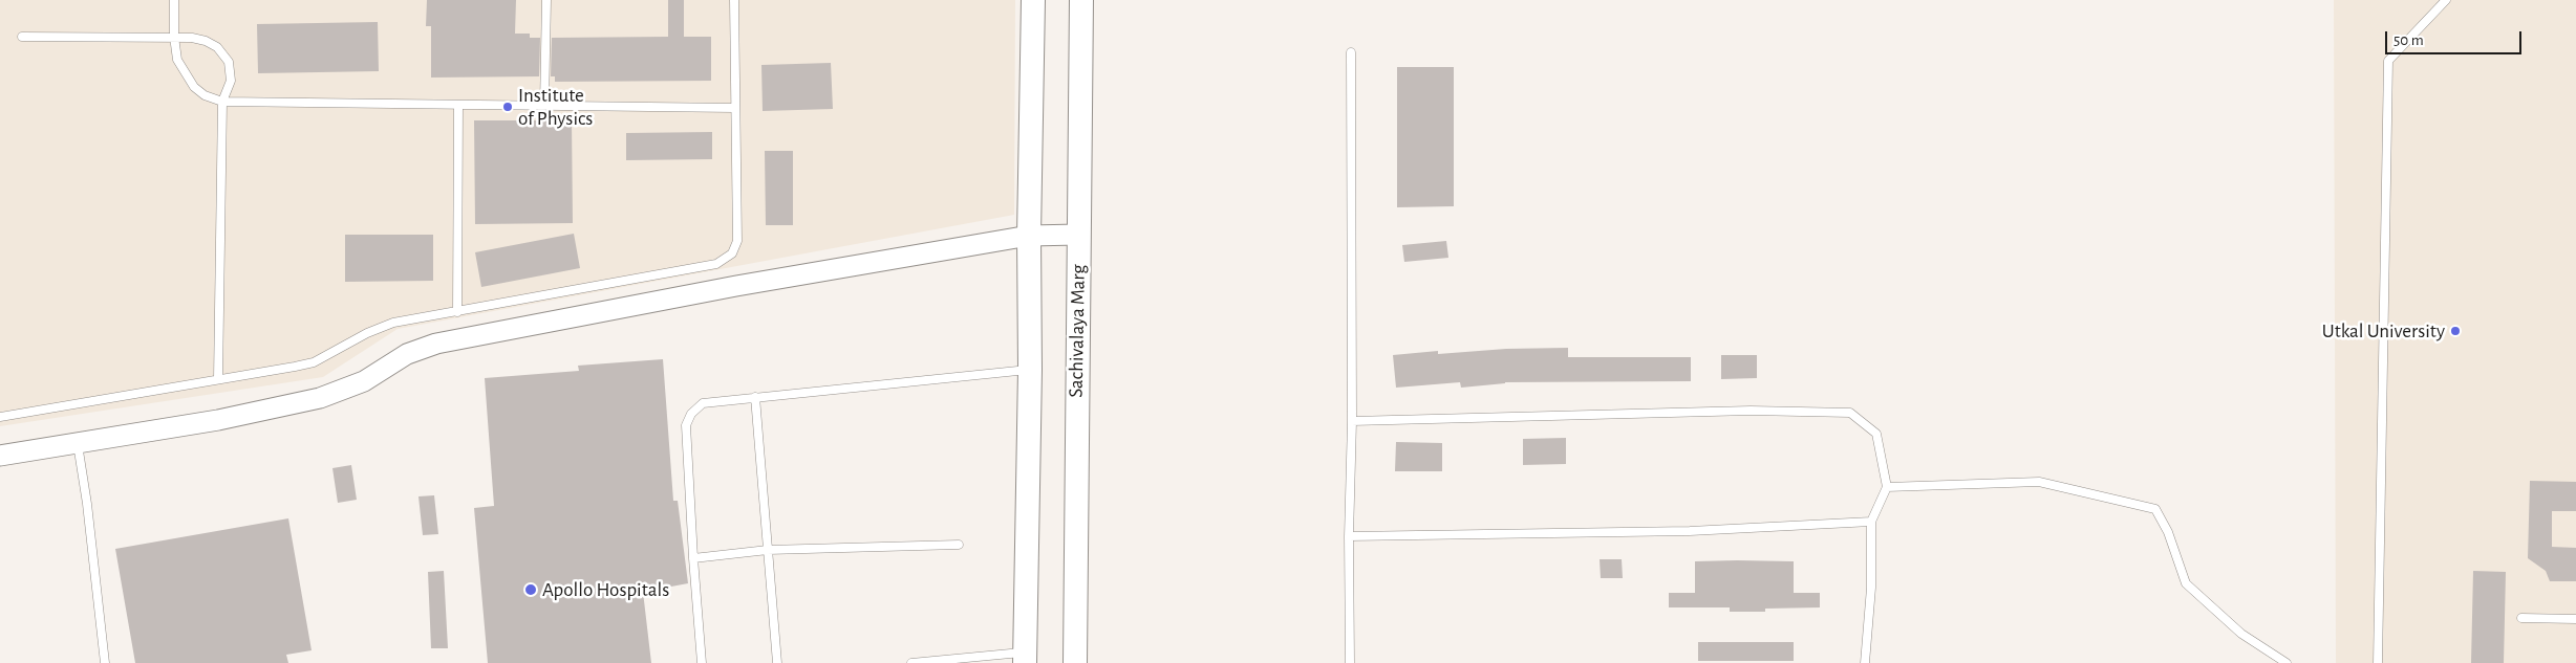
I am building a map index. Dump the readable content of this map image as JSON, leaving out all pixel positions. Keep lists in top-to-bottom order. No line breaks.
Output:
{"streets":{"main road":["Sachivalaya Marg"]},"places":["Institute of Physics","Utkal University","Apollo Hospitals"],"scale_bar":"50 m"}
